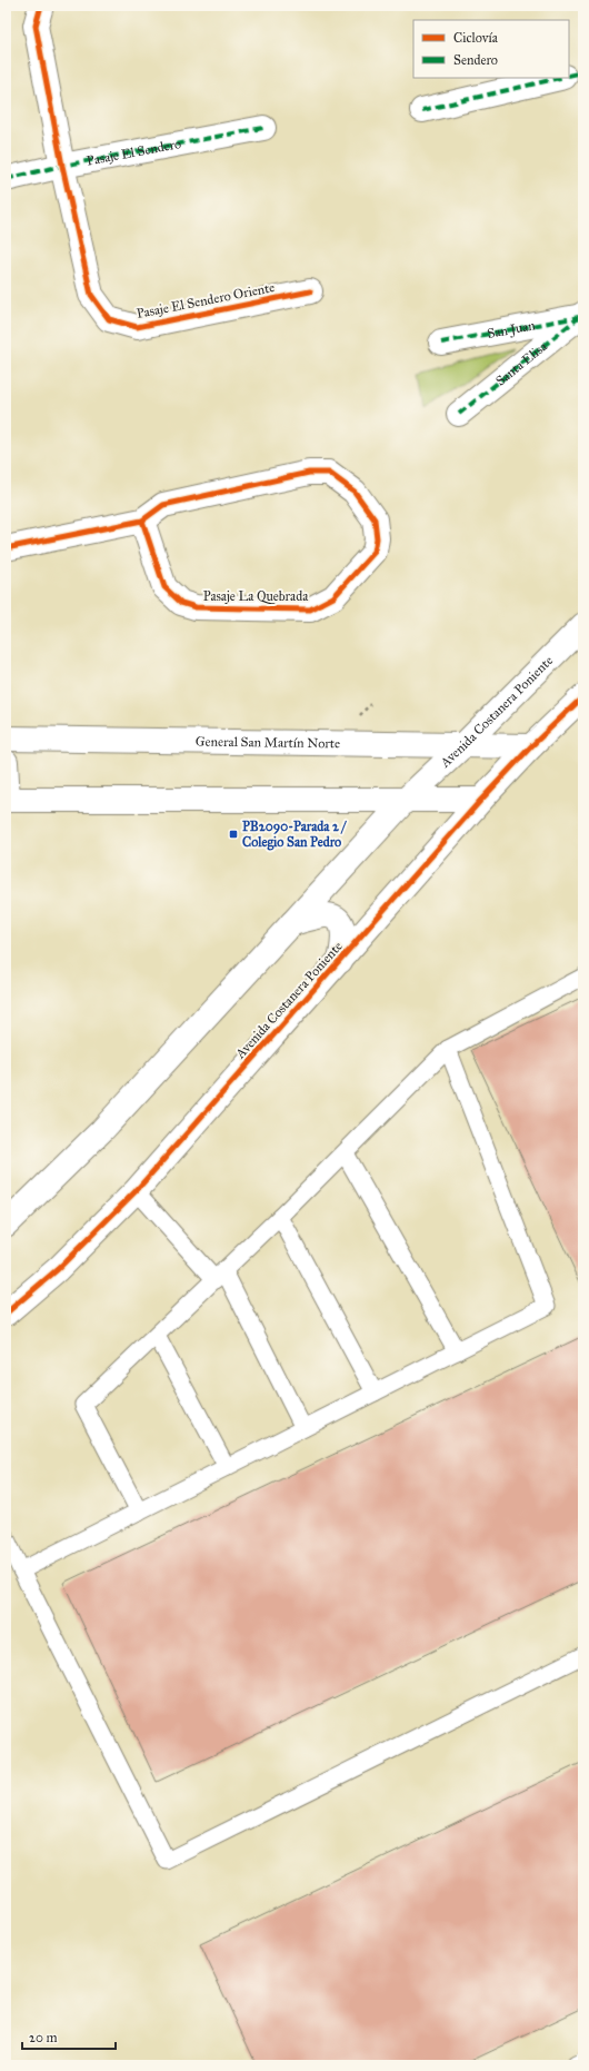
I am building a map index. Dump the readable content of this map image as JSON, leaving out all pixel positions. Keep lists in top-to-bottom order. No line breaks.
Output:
{"streets":{"street":["Pasaje El Sendero","Pasaje El Sendero Oriente","San Juan","Santa Elisa","Pasaje La Quebrada","Avenida Costanera Poniente","General San Martín Norte"]},"crossings":[["Pasaje El Sendero","Pasaje El Sendero Oriente"],["San Juan","Santa Elisa"],["Avenida Costanera Poniente","General San Martín Norte"]],"places":{"transit":["PB2090-Parada 2 / Colegio San Pedro"]},"legend":["Ciclovía","Sendero"],"scale_bar":"20 m"}
